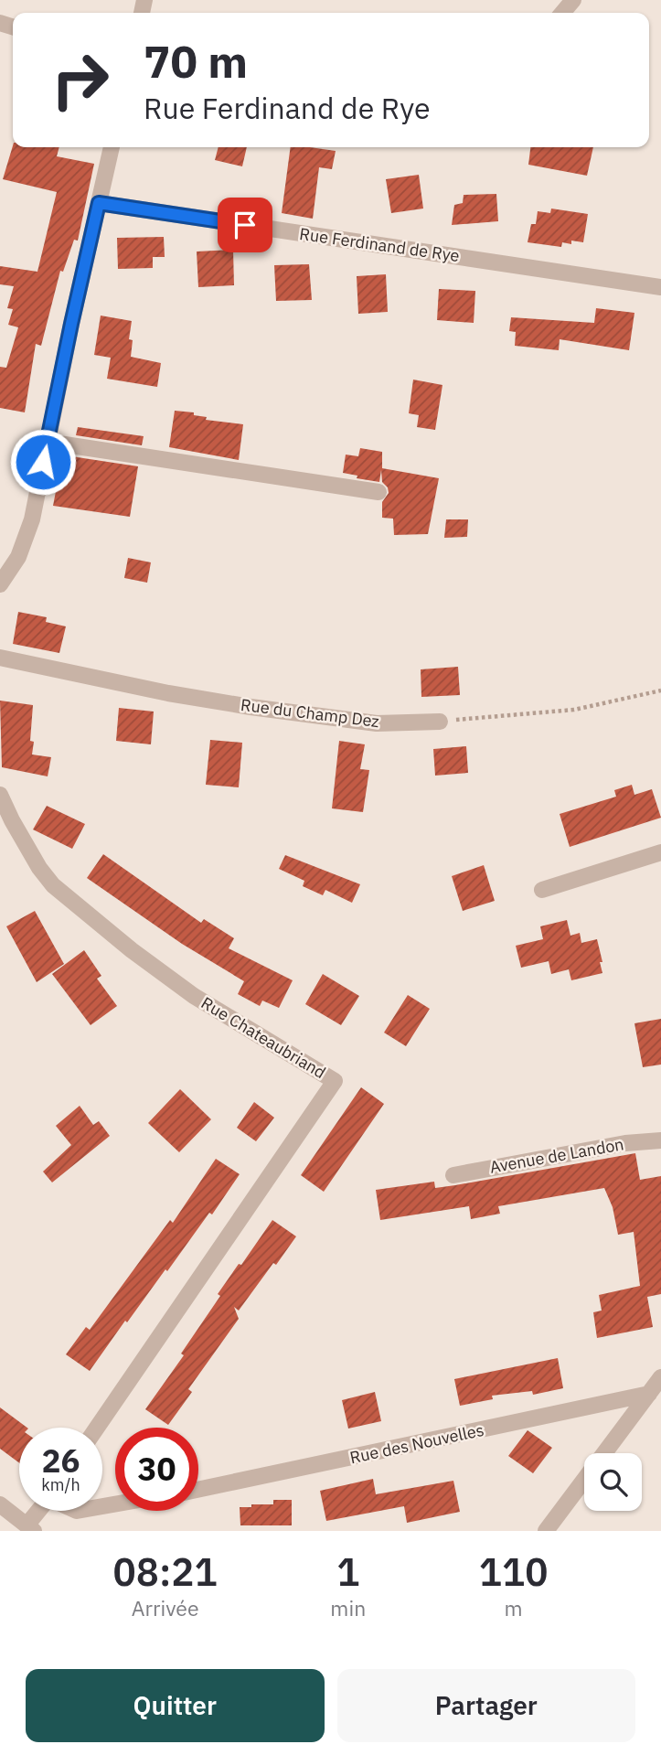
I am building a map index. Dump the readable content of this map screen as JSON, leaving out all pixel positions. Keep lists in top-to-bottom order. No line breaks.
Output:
{"streets":{"street":["Rue Ferdinand de Rye","Rue du Champ Dez","Rue Chateaubriand","Avenue de Landon","Rue des Nouvelles"]},"page":{"turn":["70 m","Rue Ferdinand de Rye"],"speed":"26 km/h","limit":"30","eta":["08:21","Arrivée","1","min","110","m"],"buttons":["Quitter","Partager"]}}
